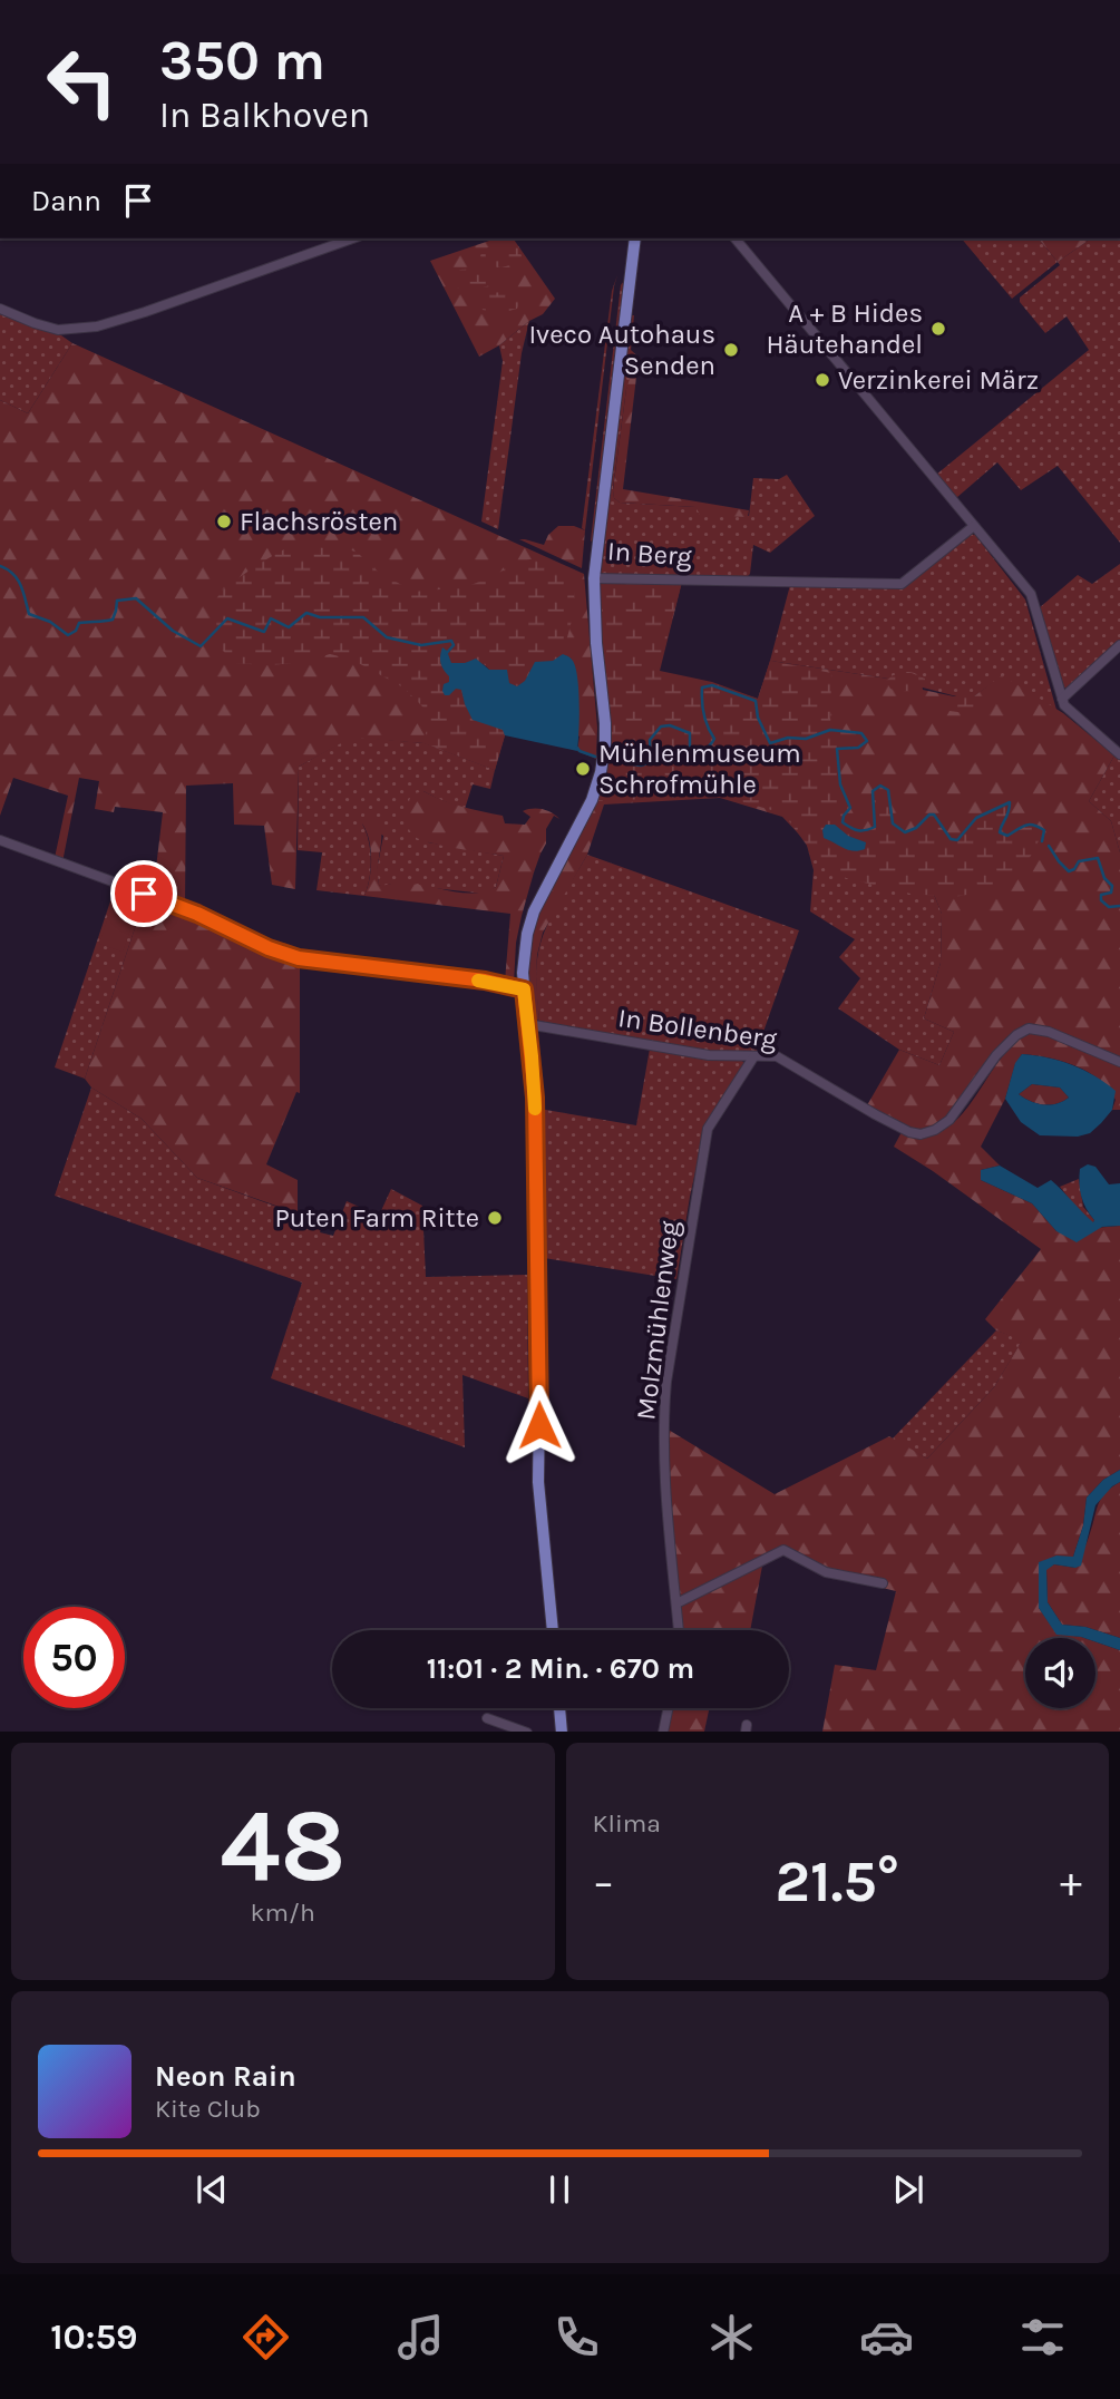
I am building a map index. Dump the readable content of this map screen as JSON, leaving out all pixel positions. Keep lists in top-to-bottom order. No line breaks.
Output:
{"streets":{"main road":["In Berg"],"street":["In Bollenberg","Molzmühlenweg"]},"crossings":[["In Bollenberg","Molzmühlenweg"]],"places":["A + B Hides Häutehandel","Iveco Autohaus Senden","Verzinkerei März","Flachsrösten","Mühlenmuseum Schrofmühle","Puten Farm Ritte"],"page":{"turn":["350 m","In Balkhoven"],"then":"Dann","limit":"50","trip":"11:01 · 2 Min. · 670 m","tile":[["48","km/h"],"Klima"],"heat":["−","21.5°","+"],"song":["Neon Rain","Kite Club"],"tabs":"10:59"}}
